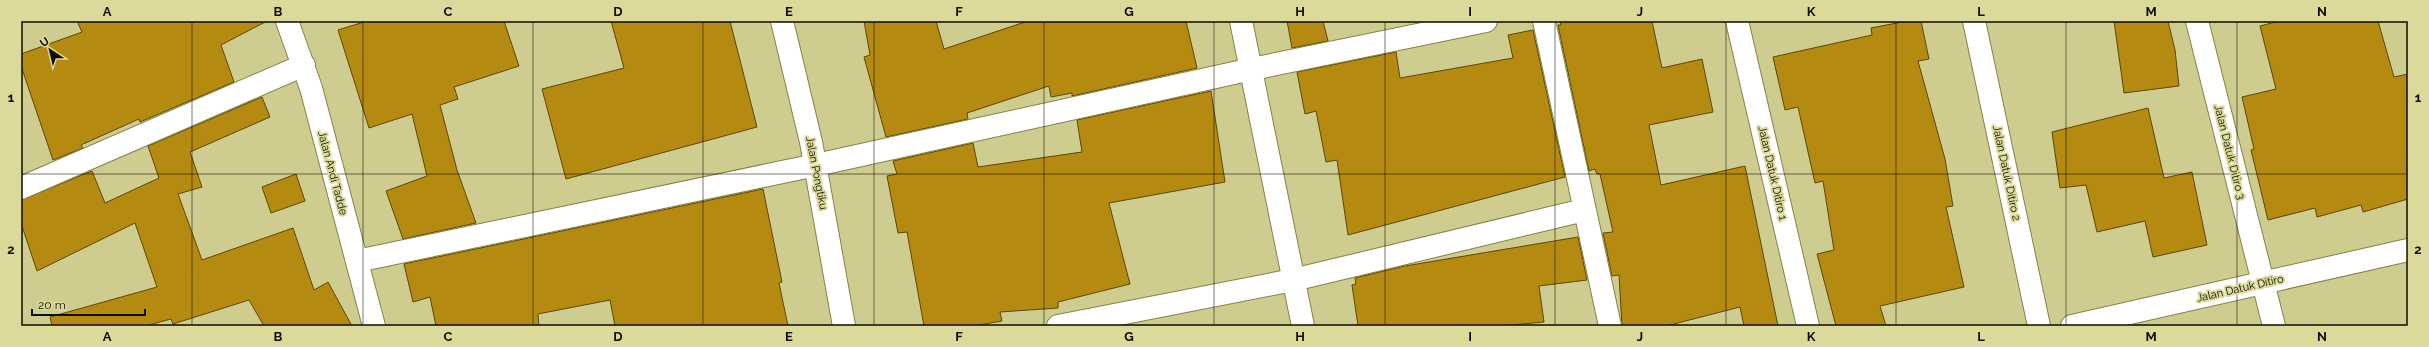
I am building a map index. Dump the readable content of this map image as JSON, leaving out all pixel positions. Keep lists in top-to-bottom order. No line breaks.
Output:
{"streets":{"street":["Jalan Datuk Ditiro 3","Jalan Andi Tadde","Jalan Pongtiku","Jalan Datuk Ditiro 1","Jalan Datuk Ditiro 2","Jalan Datuk Ditiro"]},"crossings":[["Jalan Datuk Ditiro 3","Jalan Datuk Ditiro"]],"scale_bar":"20 m","north":"top left","grid":{"columns":["A","B","C","D","E","F","G","H","I","J","K","L","M","N"],"rows":["1","2"]}}
